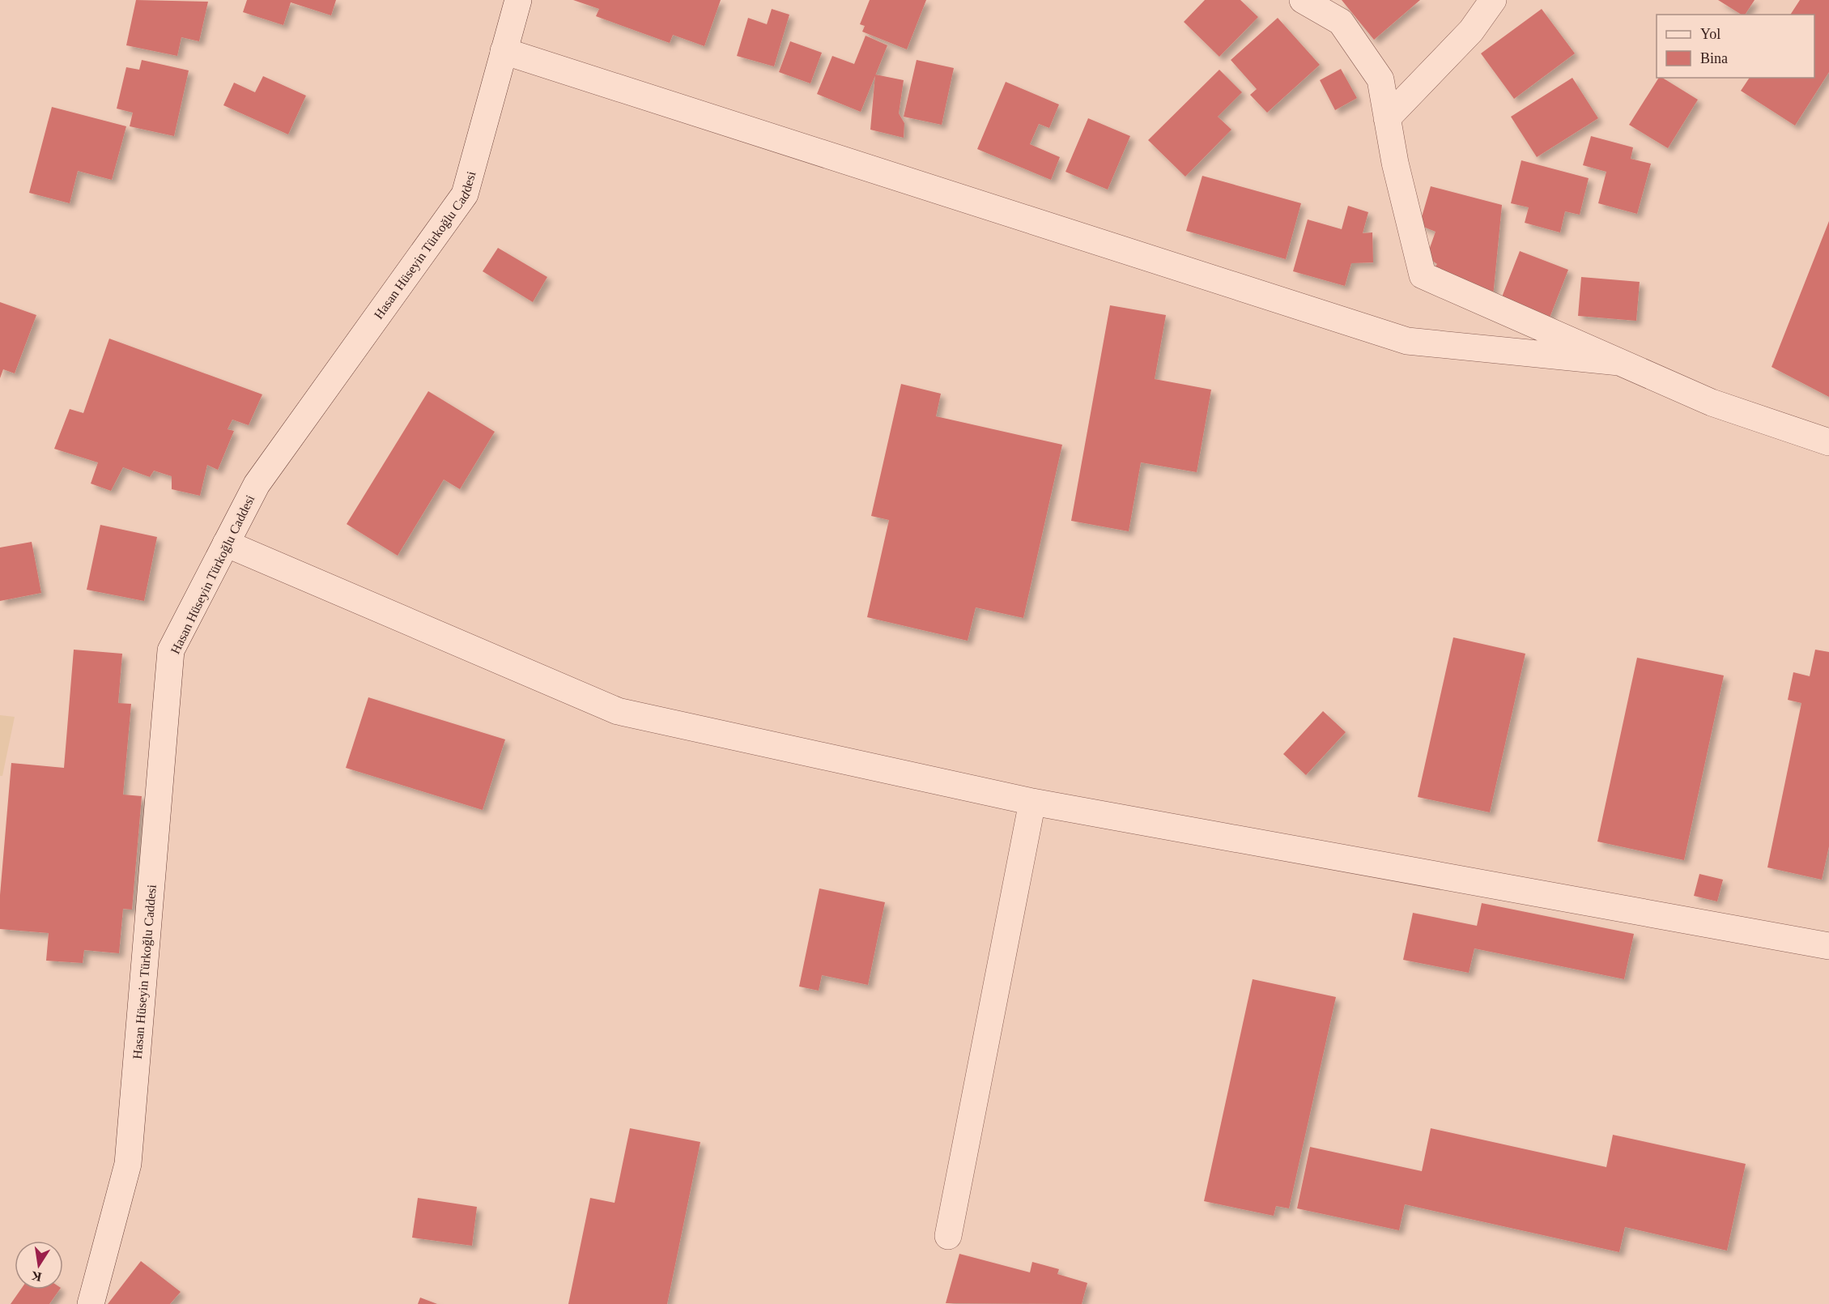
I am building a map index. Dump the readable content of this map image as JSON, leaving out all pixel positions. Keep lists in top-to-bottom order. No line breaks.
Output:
{"streets":{"street":["Hasan Hüseyin Türkoğlu Caddesi"]},"legend":["Yol","Bina"],"north":"bottom"}
